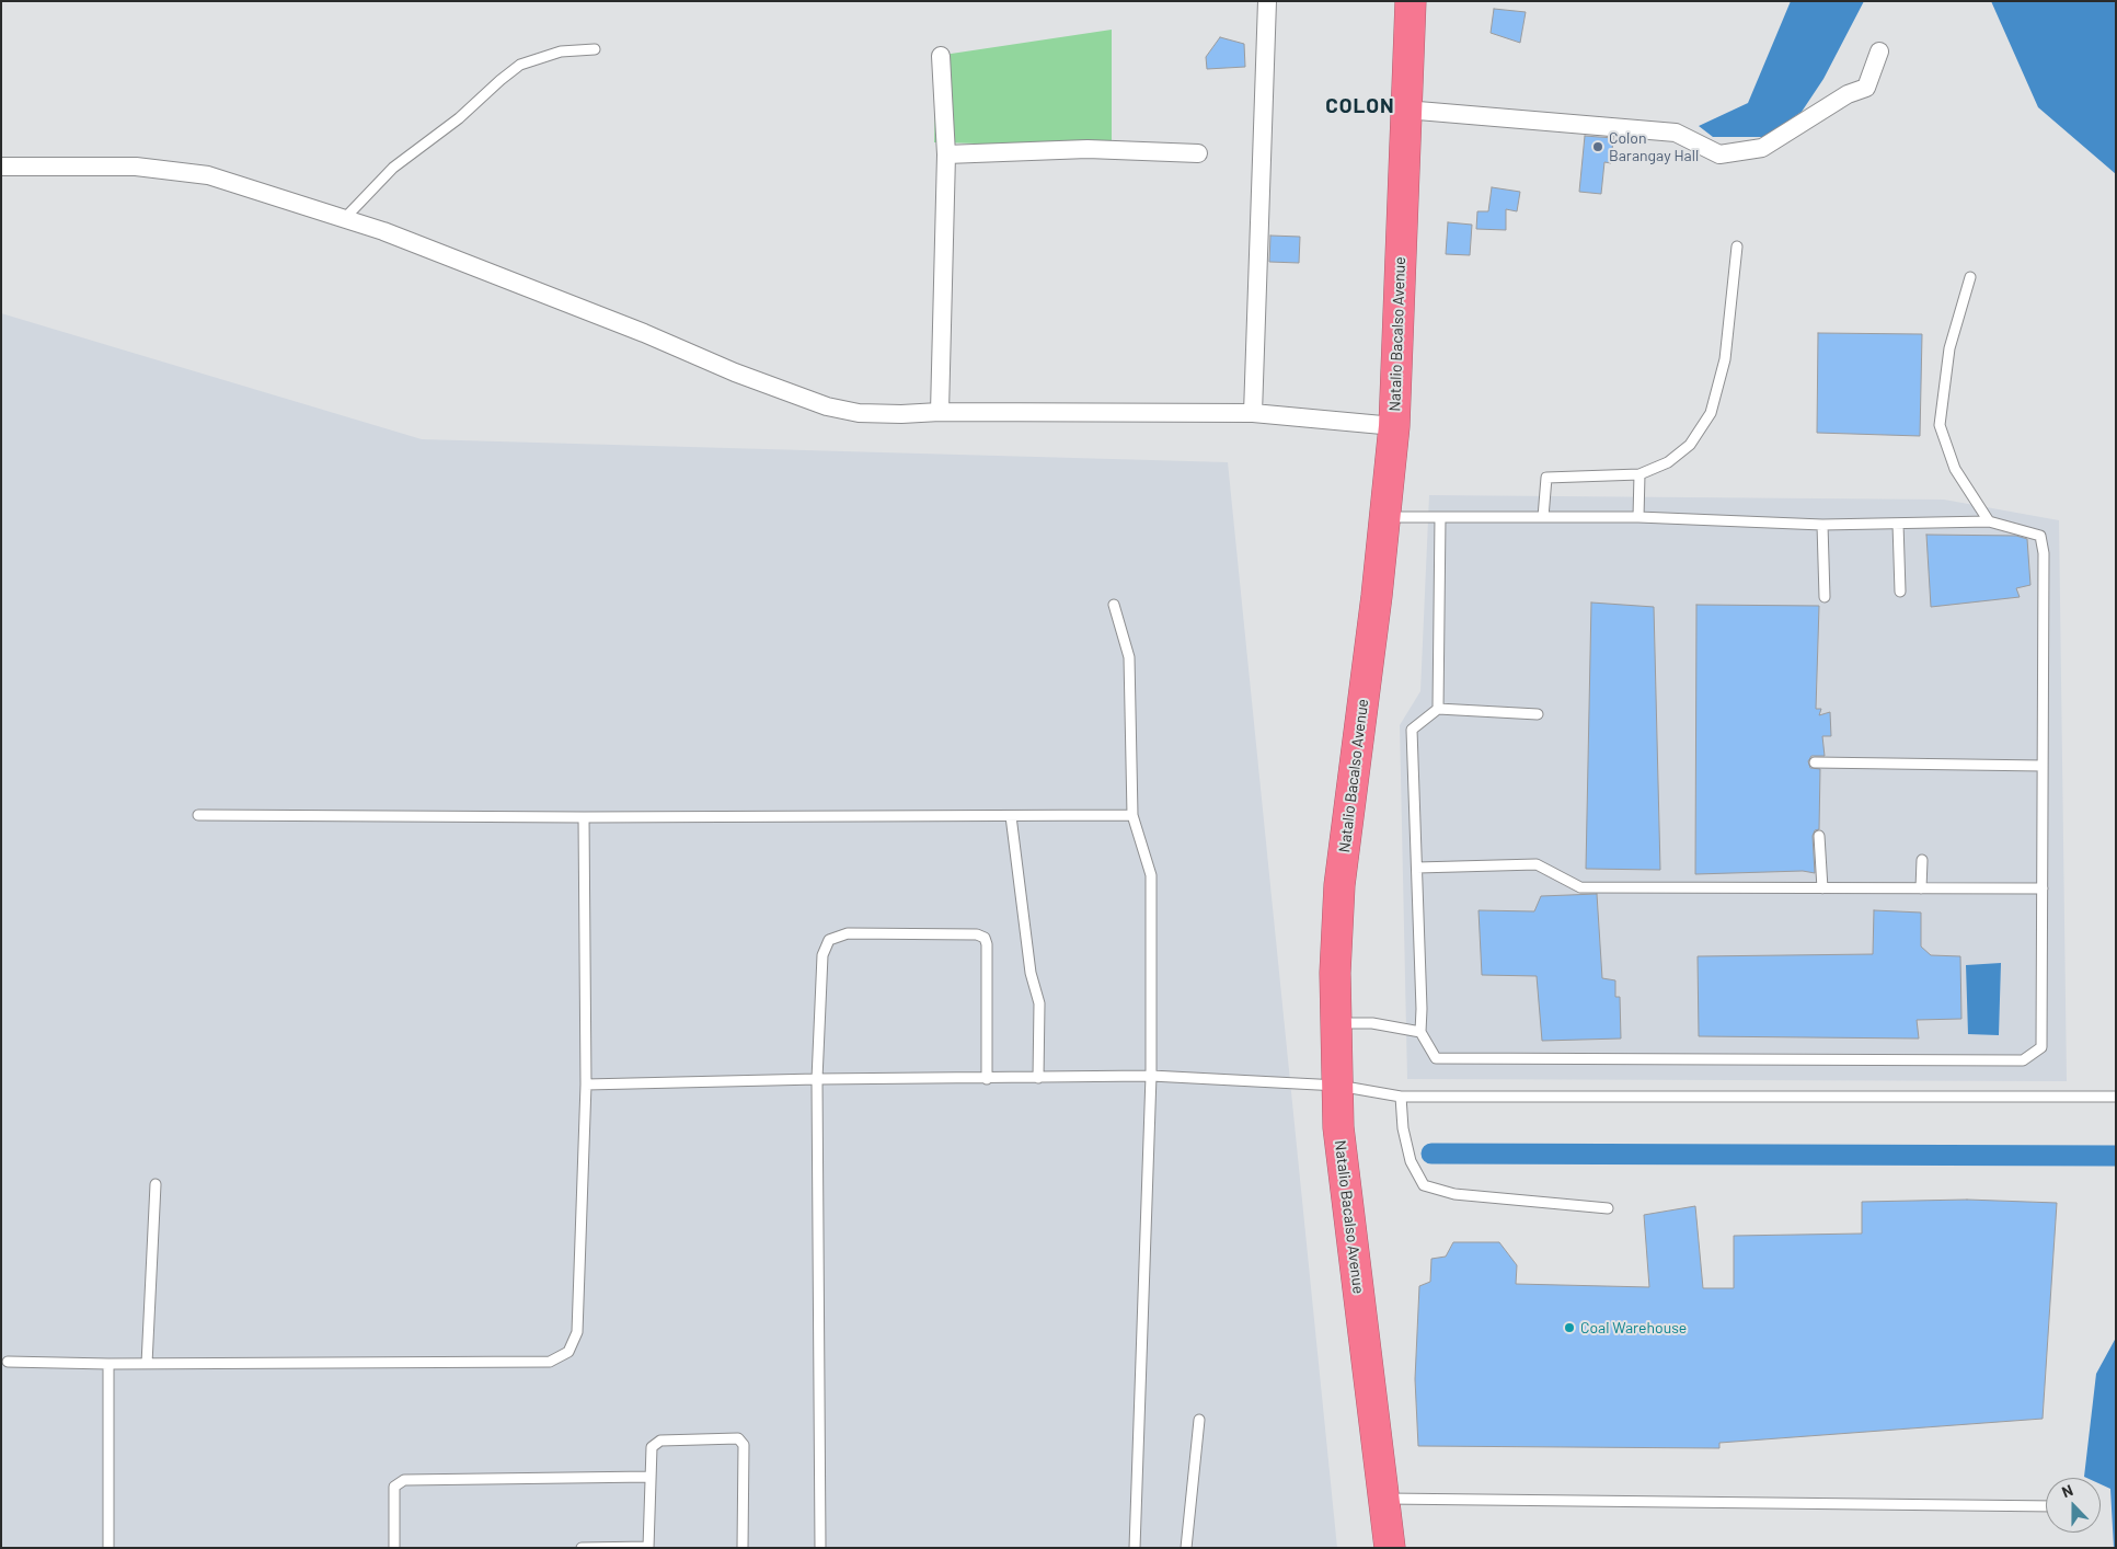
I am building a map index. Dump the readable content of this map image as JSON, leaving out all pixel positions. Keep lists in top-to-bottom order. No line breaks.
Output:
{"streets":{"highway":["Natalio Bacalso Avenue"]},"districts":["COLON"],"places":["Colon Barangay Hall","Coal Warehouse"],"north":"top"}
